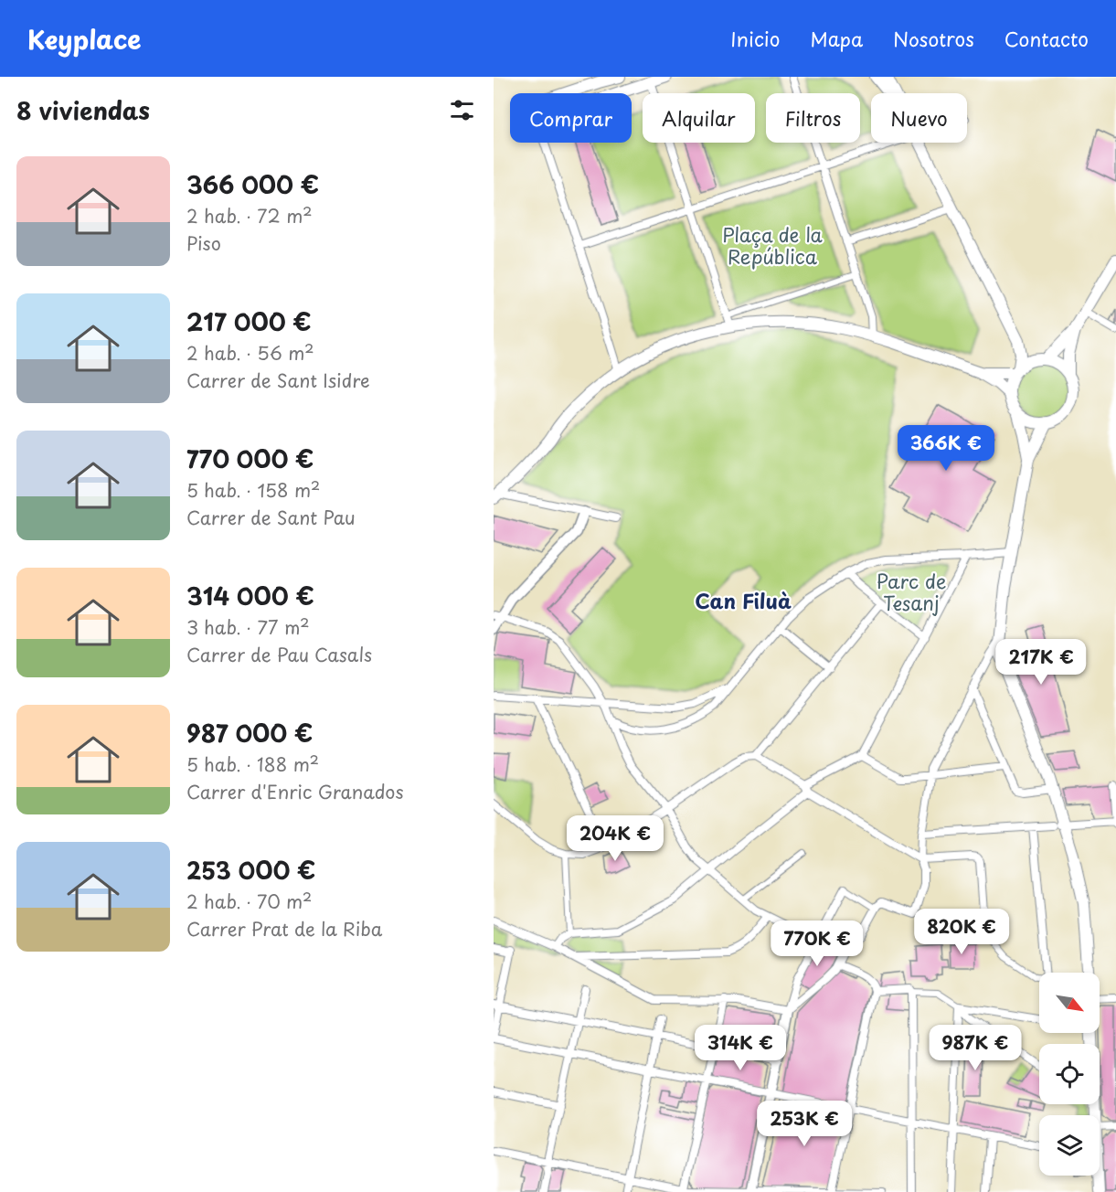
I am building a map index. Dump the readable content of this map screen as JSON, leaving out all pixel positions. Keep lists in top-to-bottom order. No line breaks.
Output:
{"districts":["Can Filuà"],"parks":["Plaça de la República","Parc de Tesanj"],"north":"bottom right","page":{"header":"Keyplace","nav":["Inicio","Mapa","Nosotros","Contacto"],"heading":"8 viviendas","chip":["Comprar","Alquilar","Filtros","Nuevo"],"list":[{"name":"366 000 €","note":"2 hab. · 72 m² · Piso"},{"name":"217 000 €","note":"2 hab. · 56 m² · Carrer de Sant Isidre"},{"name":"770 000 €","note":"5 hab. · 158 m² · Carrer de Sant Pau"},{"name":"314 000 €","note":"3 hab. · 77 m² · Carrer de Pau Casals"},{"name":"987 000 €","note":"5 hab. · 188 m² · Carrer d'Enric Granados"},{"name":"253 000 €","note":"2 hab. · 70 m² · Carrer Prat de la Riba"}],"price":["366K €","217K €","204K €","820K €","770K €","314K €","987K €","253K €"]}}
